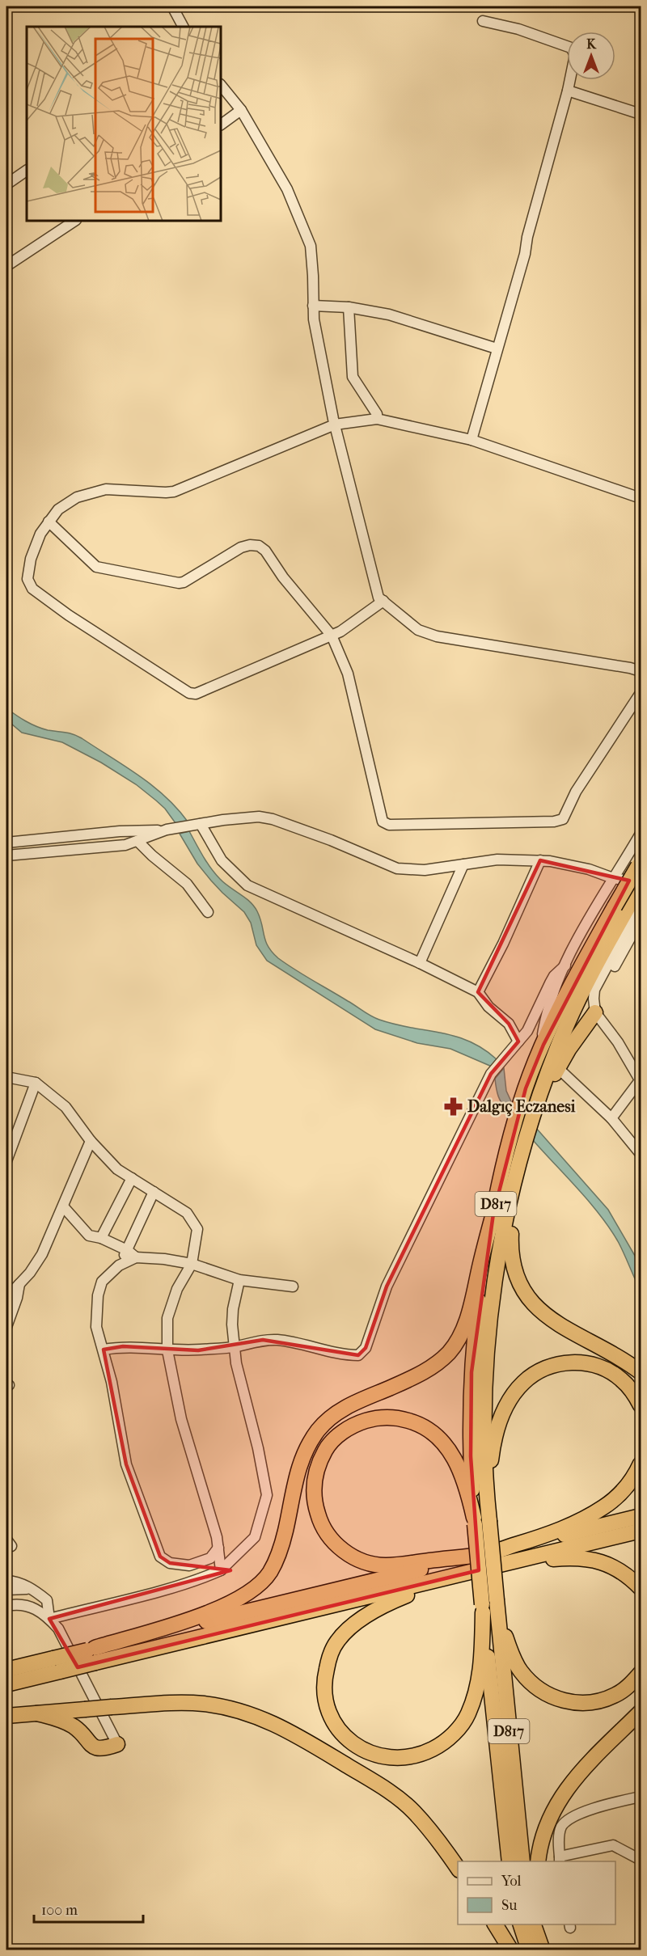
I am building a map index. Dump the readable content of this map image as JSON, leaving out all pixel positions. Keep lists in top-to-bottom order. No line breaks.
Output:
{"streets":{"highway":["D817"]},"places":{"pharmacy":["Dalgıç Eczanesi"]},"legend":["Yol","Su"],"scale_bar":"100 m","north":"top"}
